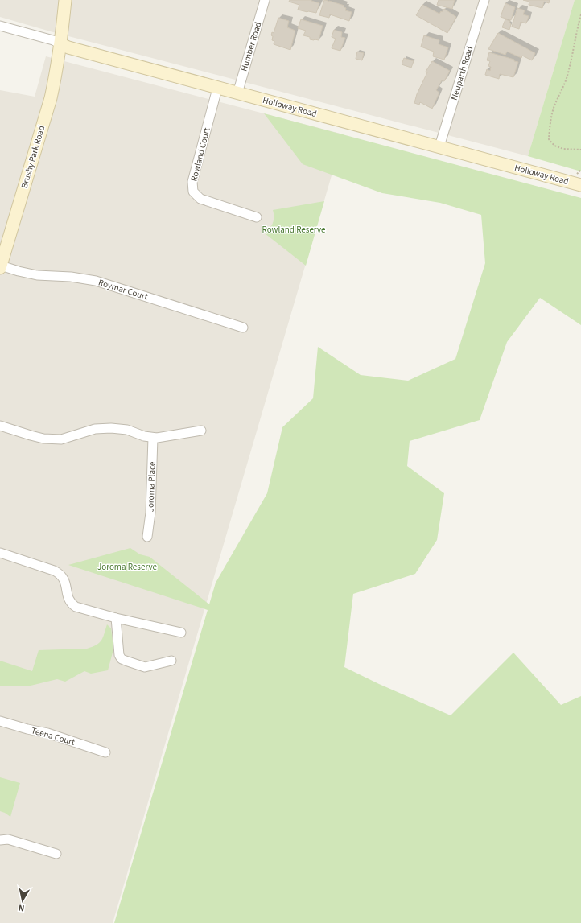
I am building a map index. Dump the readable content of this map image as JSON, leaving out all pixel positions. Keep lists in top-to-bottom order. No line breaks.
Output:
{"streets":{"main road":["Holloway Road","Brushy Park Road"],"street":["Humber Road","Neuparth Road","Rowland Court","Roymar Court","Joroma Place","Teena Court"]},"crossings":[["Humber Road","Holloway Road"],["Neuparth Road","Holloway Road"],["Holloway Road","Rowland Court"],["Holloway Road","Brushy Park Road"],["Brushy Park Road","Roymar Court"]],"parks":["Rowland Reserve","Joroma Reserve"],"north":"bottom"}
